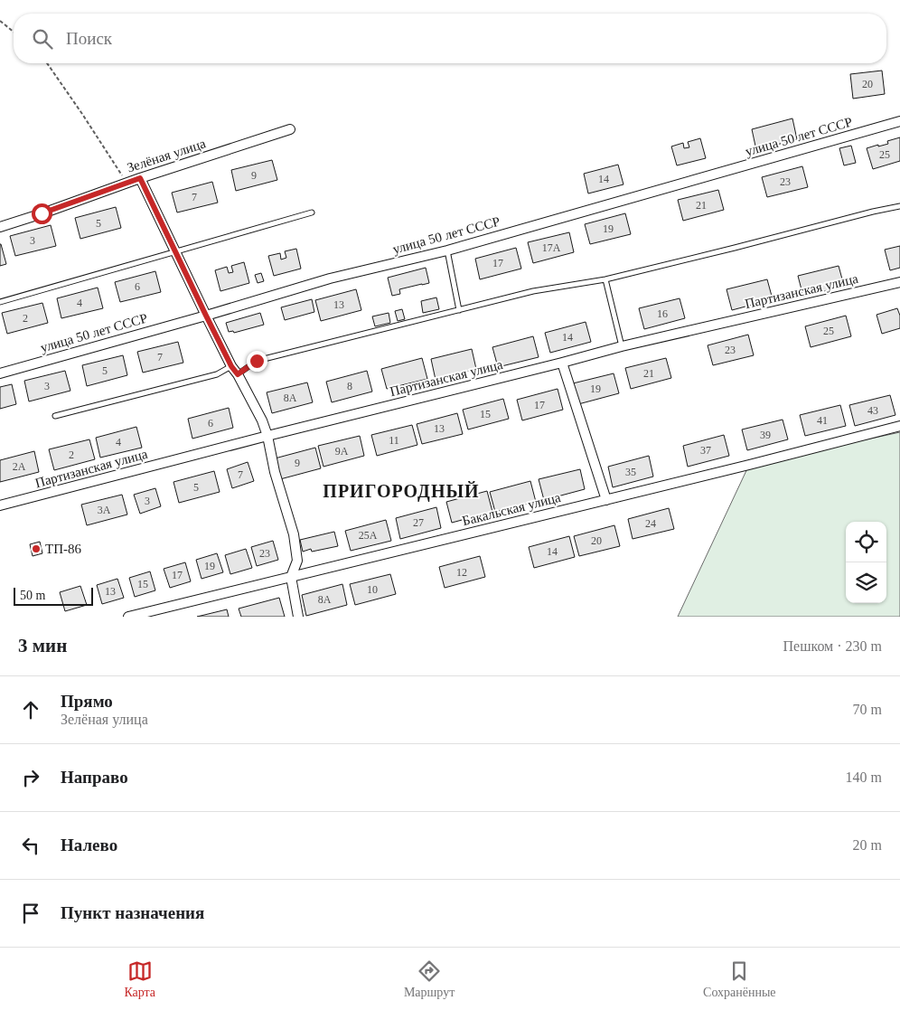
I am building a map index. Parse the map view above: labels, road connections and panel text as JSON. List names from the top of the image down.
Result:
{
  "streets": {
    "street": [
      "улица 50 лет СССР",
      "Зелёная улица",
      "Партизанская улица",
      "Бакальская улица"
    ]
  },
  "districts": ["ПРИГОРОДНЫЙ"],
  "places": ["ТП-86"],
  "house_numbers": [
    "20",
    "25",
    "9",
    "14",
    "23",
    "7",
    "21",
    "5",
    "19",
    "3",
    "17А",
    "17",
    "6",
    "4",
    "13",
    "16",
    "2",
    "25",
    "14",
    "23",
    "7",
    "5",
    "21",
    "3",
    "8",
    "19",
    "8А",
    "17",
    "43",
    "15",
    "41",
    "6",
    "13",
    "39",
    "11",
    "4",
    "37",
    "9А",
    "2",
    "9",
    "2А",
    "35",
    "7",
    "5",
    "3",
    "3А",
    "27",
    "24",
    "25А",
    "20",
    "14",
    "23",
    "19",
    "12",
    "17",
    "15",
    "10",
    "13",
    "8А"
  ],
  "scale_bar": "50 m",
  "page": {
    "search": "Поиск",
    "scale": "50 m",
    "heading": ["3 мин", "Пешком · 230 m"],
    "list": [
      ["Прямо", "Зелёная улица", "70 m"],
      ["Направо", "140 m"],
      ["Налево", "20 m"],
      "Пункт назначения"
    ],
    "nav": ["Карта", "Маршрут", "Сохранённые"]
  }
}
